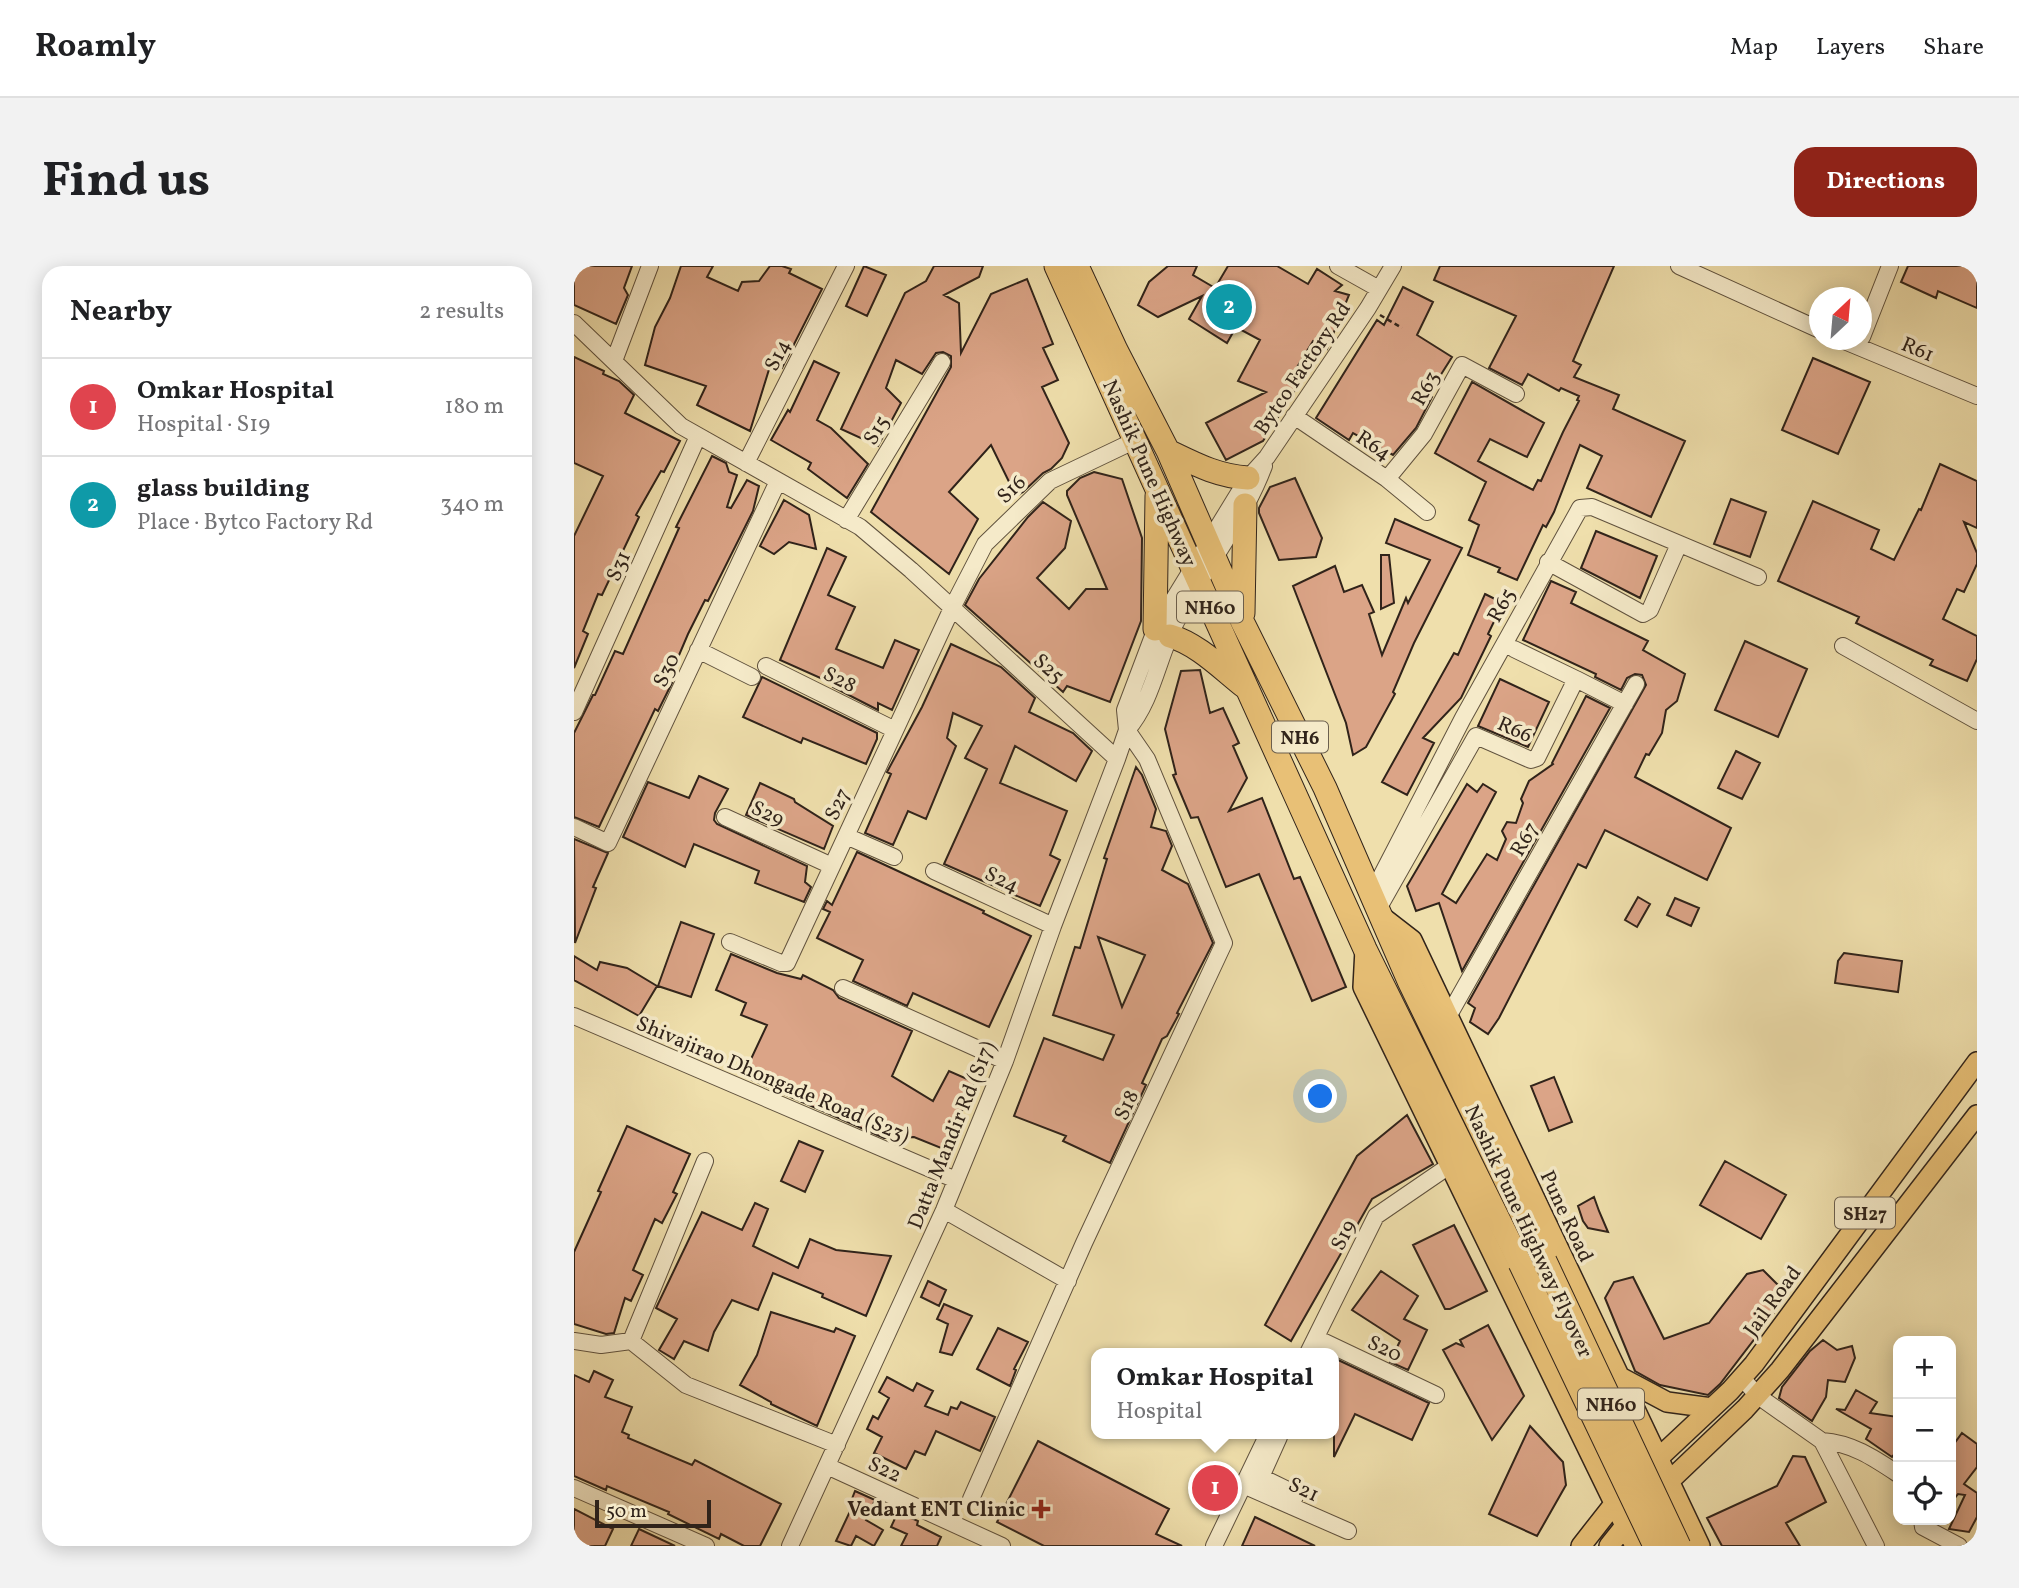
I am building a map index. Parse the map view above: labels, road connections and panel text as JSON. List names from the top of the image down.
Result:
{
  "streets": {
    "highway": [
      "Nashik Pune Highway",
      "NH60",
      "NH6",
      "Nashik Pune Highway Flyover"
    ],
    "main road": ["SH27", "Pune Road", "Jail Road"],
    "street": [
      "R61",
      "S14",
      "Bytco Factory Rd",
      "R63",
      "S15",
      "R64",
      "S16",
      "S31",
      "R65",
      "S25",
      "S30",
      "S28",
      "R66",
      "S27",
      "S29",
      "R67",
      "S24",
      "Shivajirao Dhongade Road (S23)",
      "S18",
      "Datta Mandir Rd (S17)",
      "S19",
      "S20",
      "S22",
      "S21"
    ]
  },
  "crossings": [
    ["S14", "S25"],
    ["Bytco Factory Rd", "R64"],
    ["Bytco Factory Rd", "Nashik Pune Highway"],
    ["Bytco Factory Rd", "Datta Mandir Rd (S17)"],
    ["R63", "R64"],
    ["S15", "S25"],
    ["Nashik Pune Highway", "S16"],
    ["Nashik Pune Highway", "R65"],
    ["Nashik Pune Highway", "R66"],
    ["Nashik Pune Highway", "Datta Mandir Rd (S17)"],
    ["Nashik Pune Highway", "Pune Road"],
    ["Nashik Pune Highway", "Nashik Pune Highway Flyover"],
    ["S16", "S25"],
    ["S16", "S27"],
    ["S31", "S25"],
    ["R65", "R66"],
    ["R65", "Pune Road"],
    ["R65", "Nashik Pune Highway Flyover"],
    ["S25", "S30"],
    ["S25", "S27"],
    ["S25", "Datta Mandir Rd (S17)"],
    ["S28", "S27"],
    ["R66", "Pune Road"],
    ["R66", "Nashik Pune Highway Flyover"],
    ["S27", "S29"],
    ["R67", "Pune Road"],
    ["S24", "Datta Mandir Rd (S17)"],
    ["Shivajirao Dhongade Road (S23)", "Datta Mandir Rd (S17)"],
    ["S18", "Datta Mandir Rd (S17)"],
    ["Datta Mandir Rd (S17)", "S22"],
    ["Pune Road", "Nashik Pune Highway Flyover"],
    ["Pune Road", "Jail Road"]
  ],
  "places": {
    "health": ["Vedant ENT Clinic"]
  },
  "scale_bar": "50 m",
  "north": "top right",
  "page": {
    "header": "Roamly",
    "nav": ["Map", "Layers", "Share"],
    "buttons": "Directions",
    "title": "Find us",
    "heading": ["Nearby", "2 results"],
    "pins": ["2", "1"],
    "list": [
      {
        "mark": "1",
        "name": "Omkar Hospital",
        "note": "Hospital · S19",
        "value": "180 m"
      },
      {
        "mark": "2",
        "name": "glass building",
        "note": "Place · Bytco Factory Rd",
        "value": "340 m"
      }
    ],
    "map_buttons": ["+", "−"],
    "popup": ["Omkar Hospital", "Hospital"],
    "scale": "50 m"
  }
}
